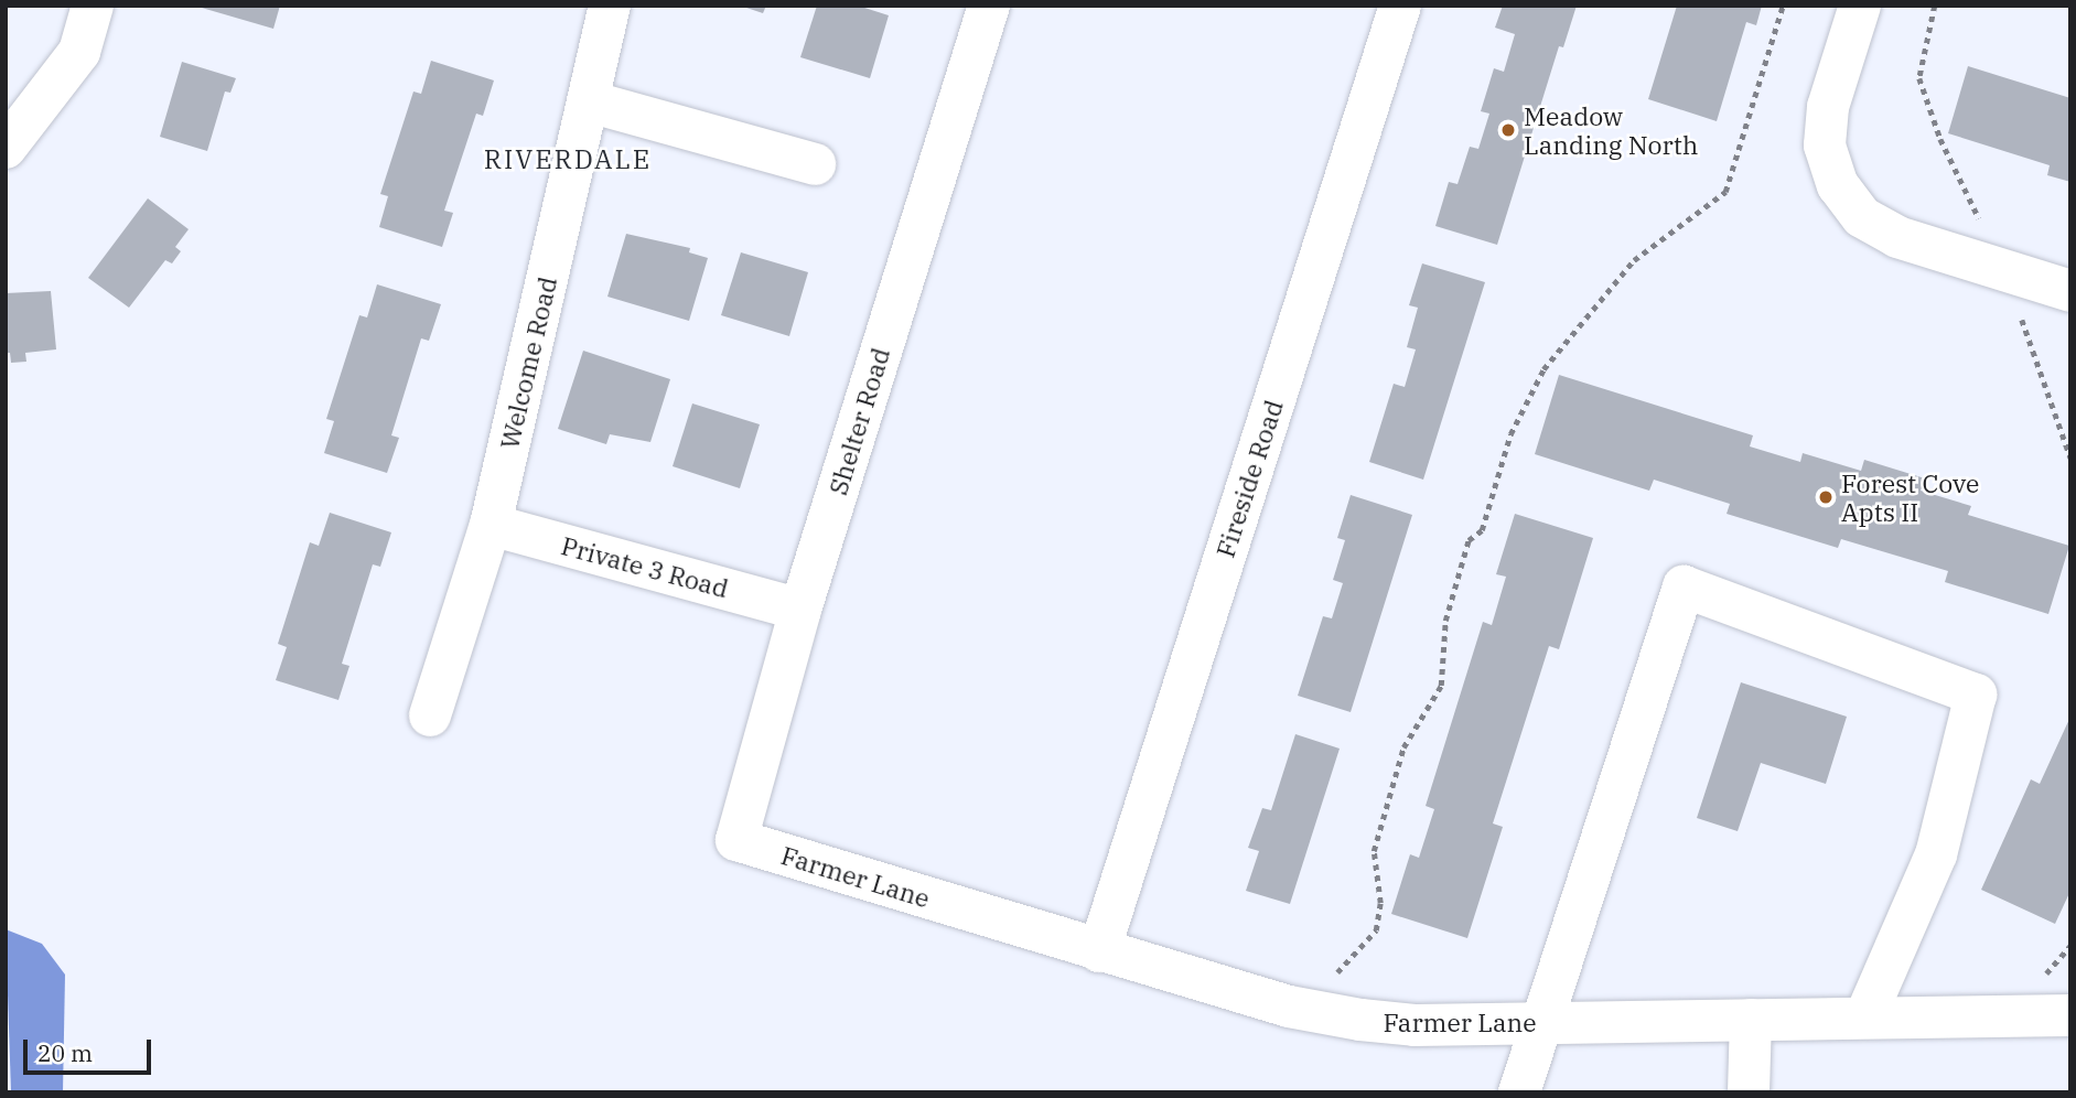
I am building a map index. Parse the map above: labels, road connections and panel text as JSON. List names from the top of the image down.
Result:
{
  "streets": {
    "street": [
      "Welcome Road",
      "Shelter Road",
      "Fireside Road",
      "Private 3 Road",
      "Farmer Lane"
    ]
  },
  "crossings": [
    ["Welcome Road", "Private 3 Road"],
    ["Shelter Road", "Private 3 Road"],
    ["Shelter Road", "Farmer Lane"],
    ["Fireside Road", "Farmer Lane"]
  ],
  "districts": ["RIVERDALE"],
  "places": ["Meadow Landing North", "Forest Cove Apts II"],
  "scale_bar": "20 m"
}
